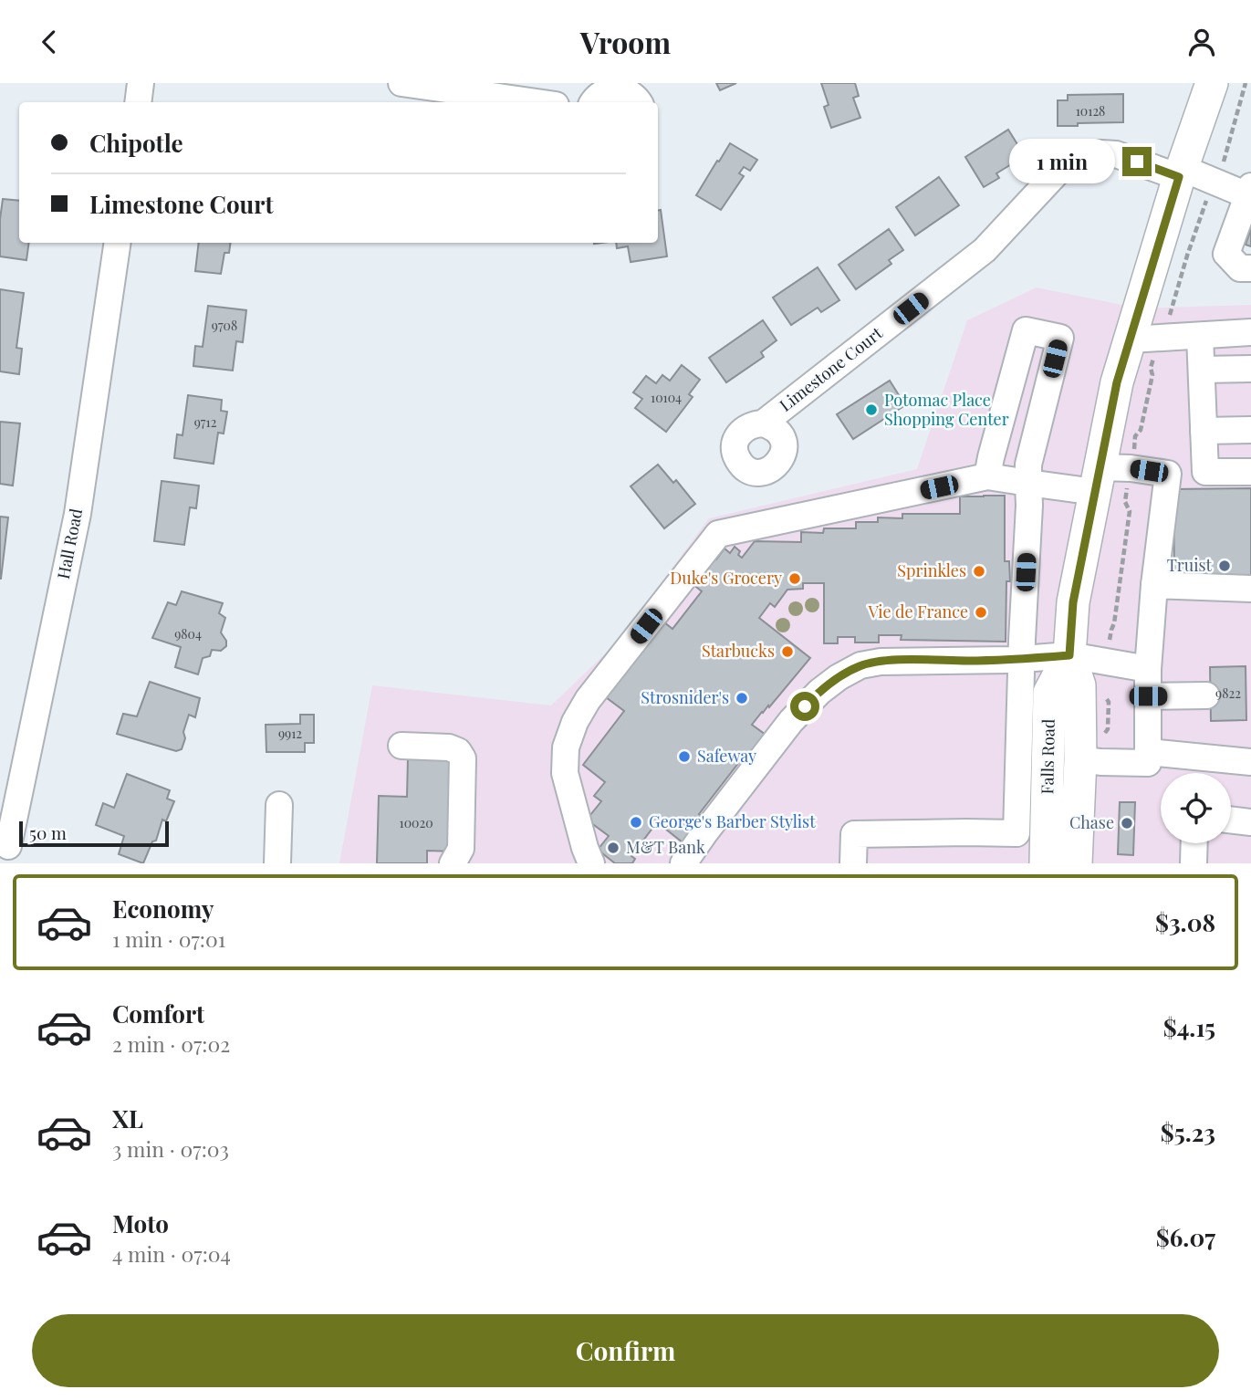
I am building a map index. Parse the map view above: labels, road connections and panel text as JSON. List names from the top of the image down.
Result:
{
  "streets": {
    "main road": ["Falls Road"],
    "street": ["Limestone Court", "Hall Road"]
  },
  "crossings": [
    ["Limestone Court", "Falls Road"]
  ],
  "places": [
    "Potomac Place Shopping Center",
    "Truist",
    "Sprinkles",
    "Duke's Grocery",
    "Vie de France",
    "Starbucks",
    "Strosnider's",
    "Safeway",
    "George's Barber Stylist",
    "Chase",
    "M&T Bank"
  ],
  "house_numbers": [
    "10128",
    "9708",
    "10104",
    "9712",
    "9804",
    "9822",
    "9912",
    "10020"
  ],
  "scale_bar": "50 m",
  "page": {
    "header": "Vroom",
    "banner": ["Chipotle", "Limestone Court"],
    "bubble": "1 min",
    "scale": "50 m",
    "list": [
      {
        "name": "Economy",
        "note": "1 min · 07:01",
        "value": "$3.08"
      },
      {
        "name": "Comfort",
        "note": "2 min · 07:02",
        "value": "$4.15"
      },
      {
        "name": "XL",
        "note": "3 min · 07:03",
        "value": "$5.23"
      },
      {
        "name": "Moto",
        "note": "4 min · 07:04",
        "value": "$6.07"
      }
    ],
    "buttons": "Confirm"
  }
}
